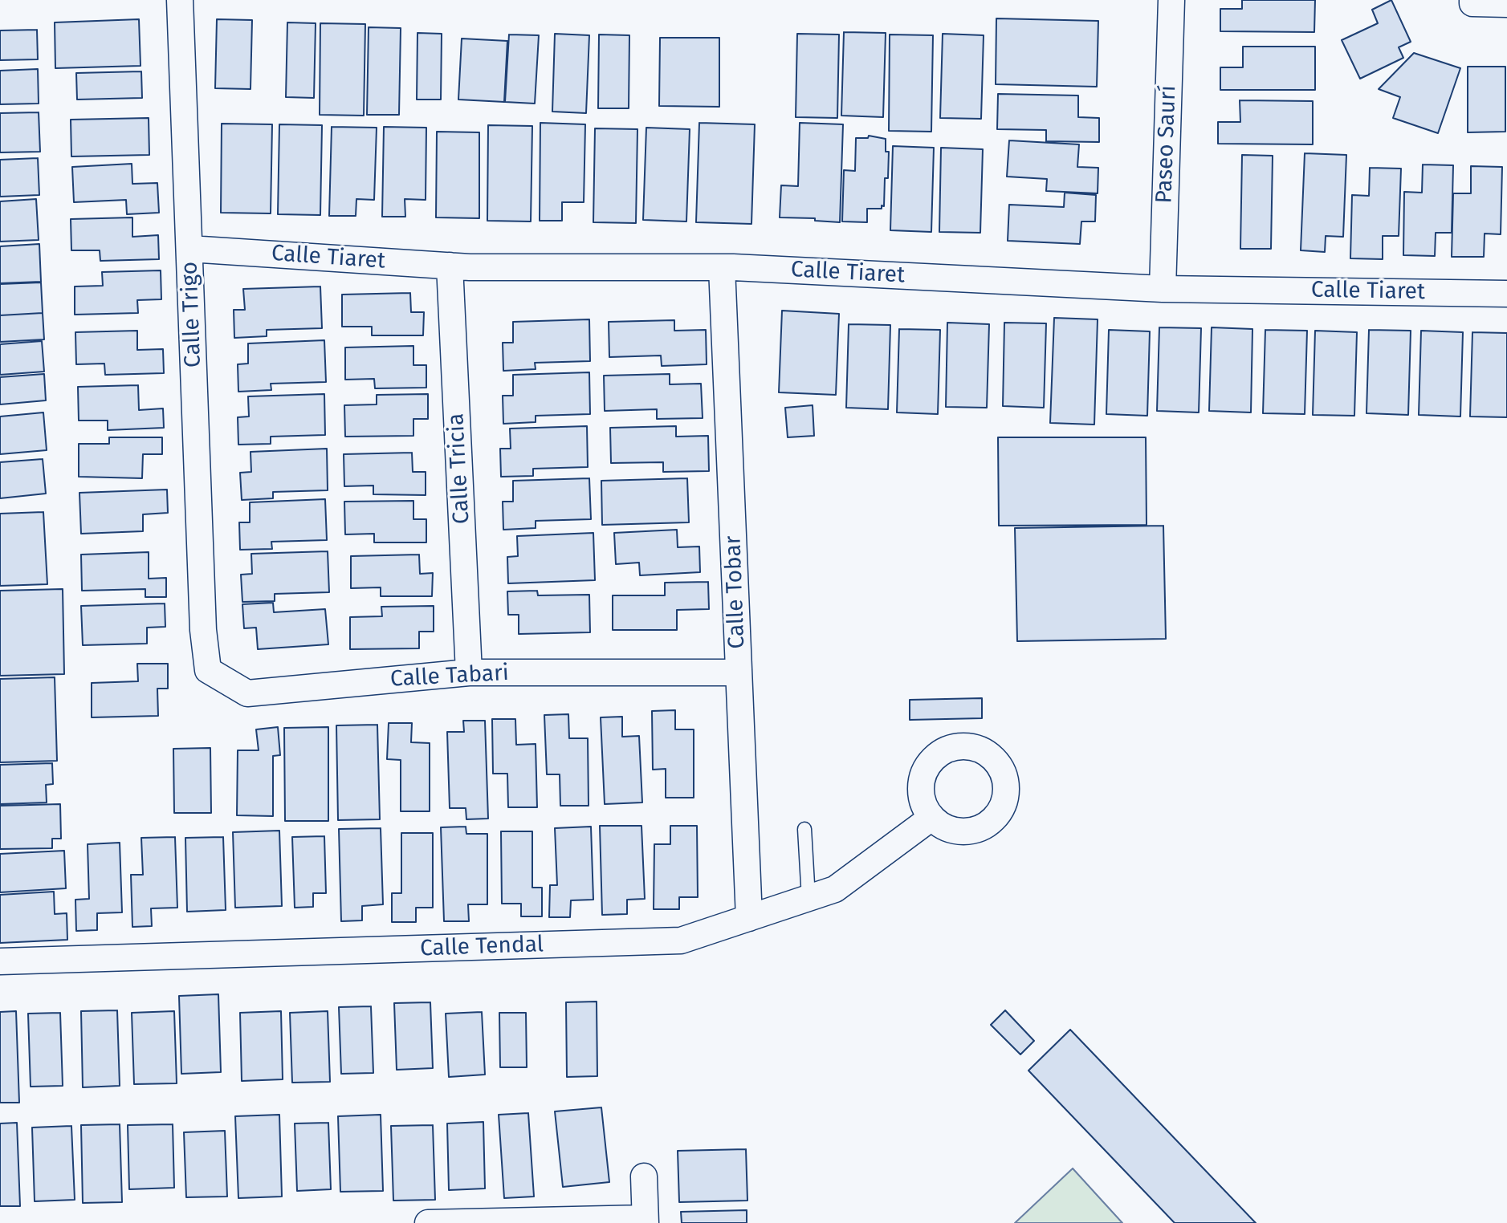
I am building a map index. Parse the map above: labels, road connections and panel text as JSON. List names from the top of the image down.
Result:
{
  "streets": {
    "street": [
      "Paseo Saurí",
      "Calle Tiaret",
      "Calle Trigo",
      "Calle Tricia",
      "Calle Tobar",
      "Calle Tabari",
      "Calle Tendal"
    ]
  },
  "crossings": [
    ["Paseo Saurí", "Calle Tiaret"],
    ["Calle Tiaret", "Calle Trigo"],
    ["Calle Tiaret", "Calle Tricia"],
    ["Calle Tiaret", "Calle Tobar"],
    ["Calle Trigo", "Calle Tabari"],
    ["Calle Tricia", "Calle Tabari"],
    ["Calle Tobar", "Calle Tabari"],
    ["Calle Tobar", "Calle Tendal"]
  ]
}
